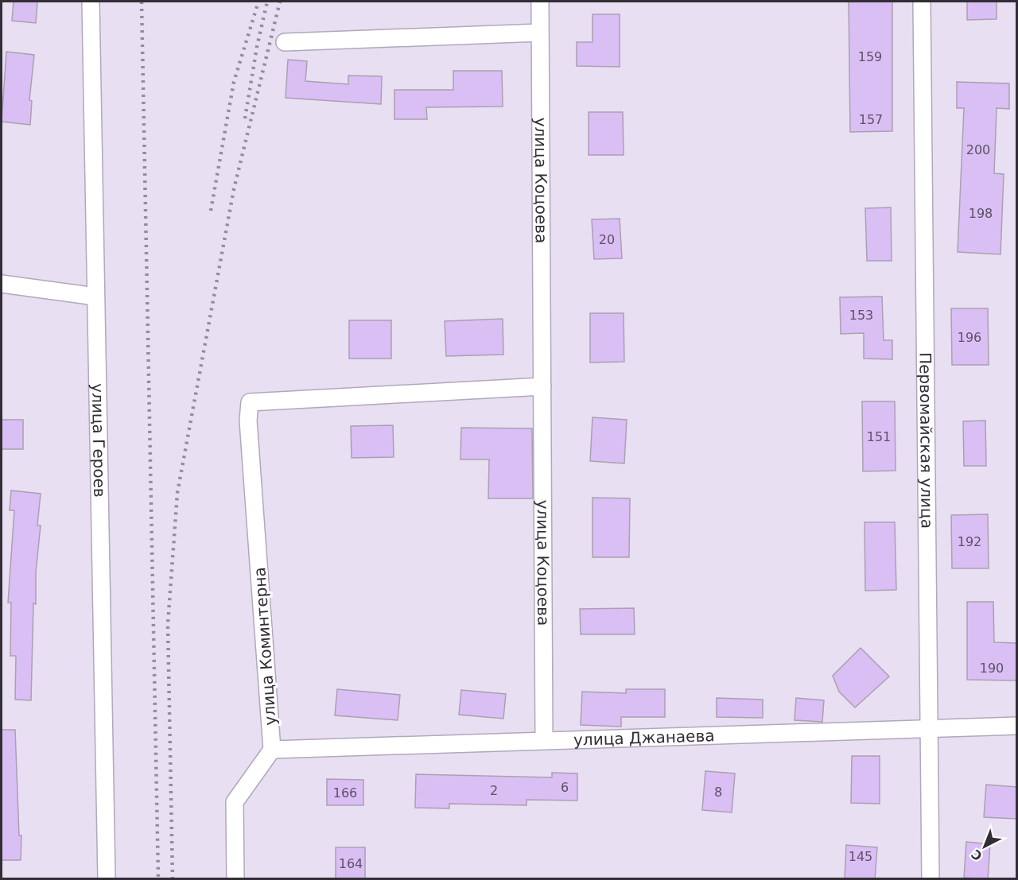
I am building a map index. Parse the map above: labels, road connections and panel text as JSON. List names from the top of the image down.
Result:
{
  "streets": {
    "street": [
      "улица Коцоева",
      "Первомайская улица",
      "улица Героев",
      "улица Коминтерна",
      "улица Джанаева"
    ]
  },
  "crossings": [
    ["улица Коцоева", "улица Коминтерна"],
    ["улица Коцоева", "улица Джанаева"],
    ["Первомайская улица", "улица Джанаева"],
    ["улица Коминтерна", "улица Джанаева"]
  ],
  "house_numbers": [
    "159",
    "157",
    "200",
    "198",
    "20",
    "153",
    "196",
    "151",
    "192",
    "190",
    "6",
    "2",
    "8",
    "166",
    "145",
    "164"
  ],
  "north": "bottom left"
}
